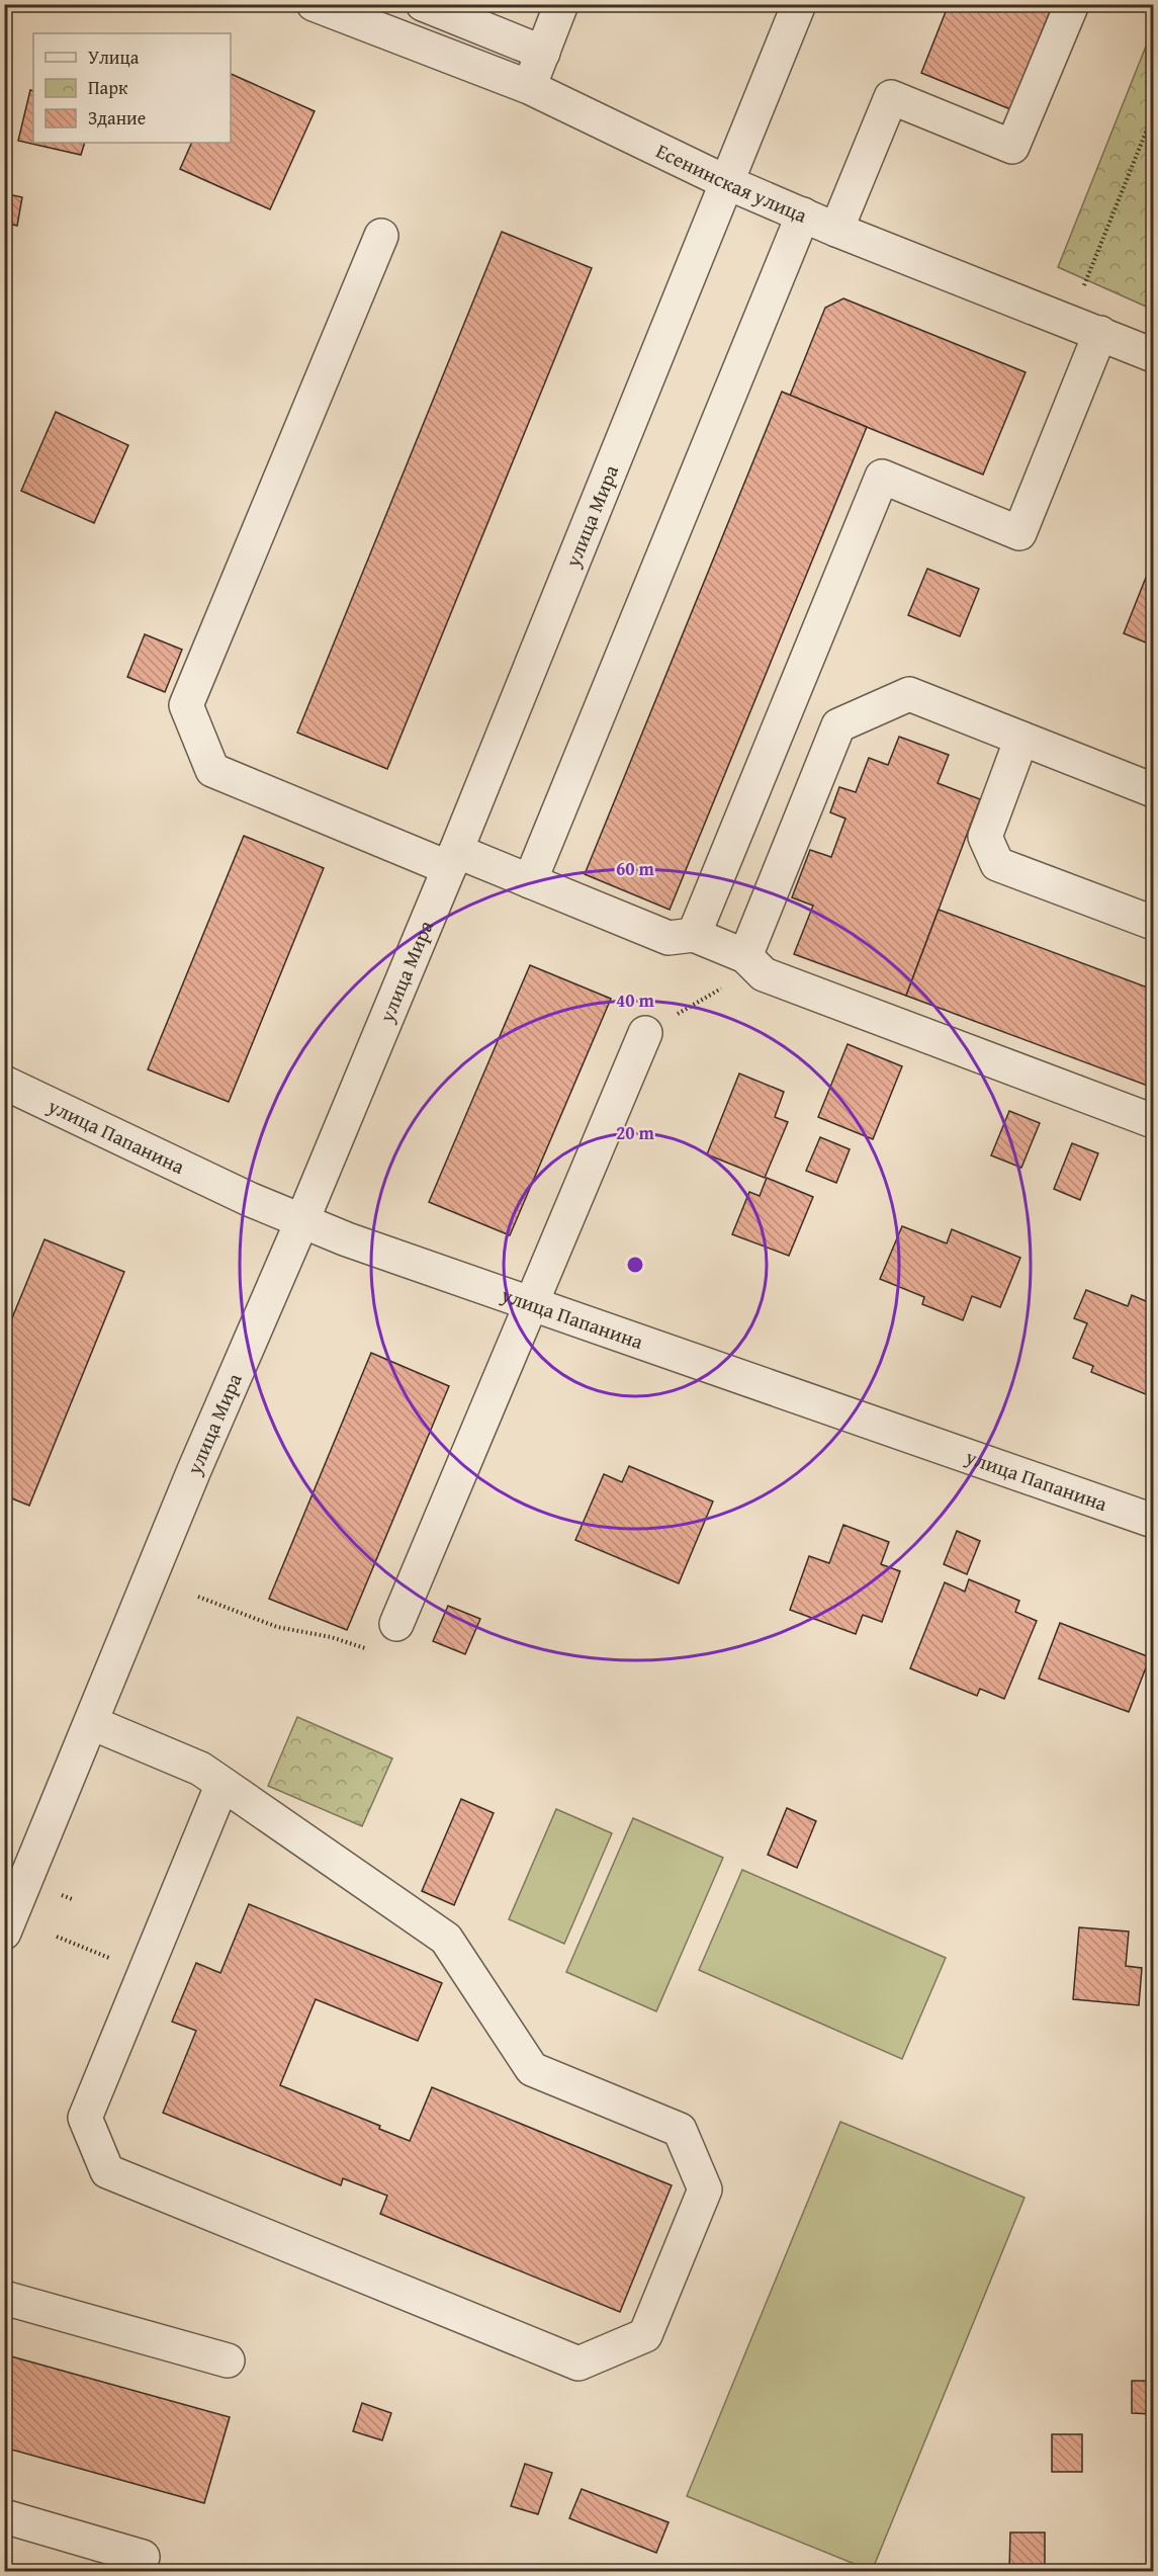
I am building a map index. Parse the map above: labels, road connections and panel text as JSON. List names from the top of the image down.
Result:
{
  "streets": {
    "street": ["Есенинская улица", "улица Мира", "улица Папанина"]
  },
  "crossings": [
    ["Есенинская улица", "улица Мира"],
    ["улица Мира", "улица Папанина"]
  ],
  "legend": ["Улица", "Парк", "Здание"],
  "rings": ["60 m", "40 m", "20 m"]
}
